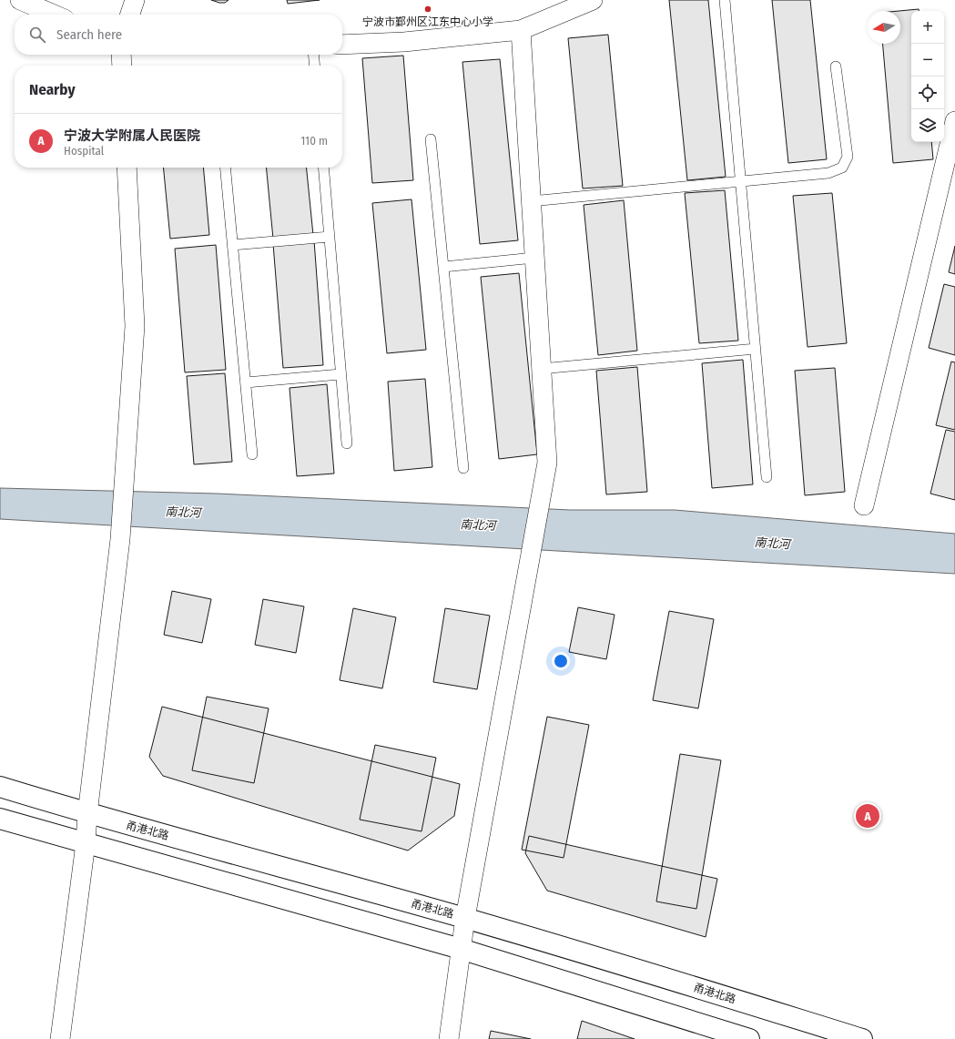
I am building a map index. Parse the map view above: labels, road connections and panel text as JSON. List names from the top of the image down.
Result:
{
  "streets": {
    "main road": ["甬港北路"]
  },
  "water": ["南北河"],
  "places": ["宁波市鄞州区江东中心小学"],
  "north": "left",
  "page": {
    "map_buttons": ["+", "−"],
    "search": "Search here",
    "heading": "Nearby",
    "list": [
      {
        "mark": "A",
        "name": "宁波大学附属人民医院",
        "note": "Hospital",
        "value": "110 m"
      }
    ],
    "pins": "A"
  }
}
